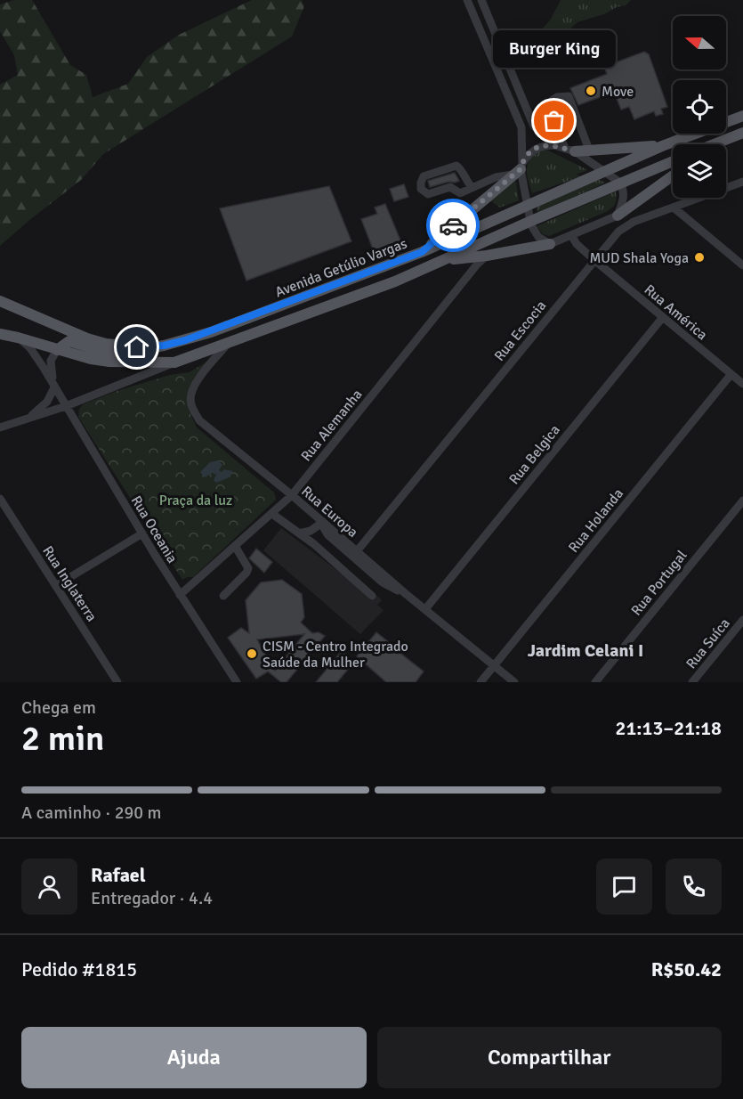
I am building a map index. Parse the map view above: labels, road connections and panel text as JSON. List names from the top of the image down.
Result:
{
  "streets": {
    "main road": ["Avenida Getúlio Vargas"],
    "street": [
      "Rua América",
      "Rua Escocia",
      "Rua Alemanha",
      "Rua Belgica",
      "Rua Europa",
      "Rua Holanda",
      "Rua Oceania",
      "Rua Portugal",
      "Rua Inglaterra",
      "Rua Suíca"
    ]
  },
  "crossings": [
    ["Rua América", "Rua Escocia"],
    ["Rua América", "Rua Belgica"],
    ["Rua América", "Rua Holanda"],
    ["Rua Escocia", "Rua Europa"],
    ["Rua Alemanha", "Rua Europa"],
    ["Rua Alemanha", "Rua Oceania"],
    ["Rua Belgica", "Rua Europa"],
    ["Rua Europa", "Rua Holanda"]
  ],
  "districts": ["Jardim Celani I"],
  "parks": ["Praça da luz"],
  "places": [
    "Move",
    "Burger King",
    "MUD Shala Yoga",
    "CISM - Centro Integrado Saúde da Mulher"
  ],
  "north": "left",
  "page": {
    "bubble": "Burger King",
    "heading": ["2 min", "Chega em", "21:13–21:18"],
    "panel": [
      "Rafael",
      "Entregador · 4.4",
      "Pedido #1815",
      "R$50.42"
    ],
    "bar": "A caminho · 290 m",
    "buttons": ["Ajuda", "Compartilhar"]
  }
}
